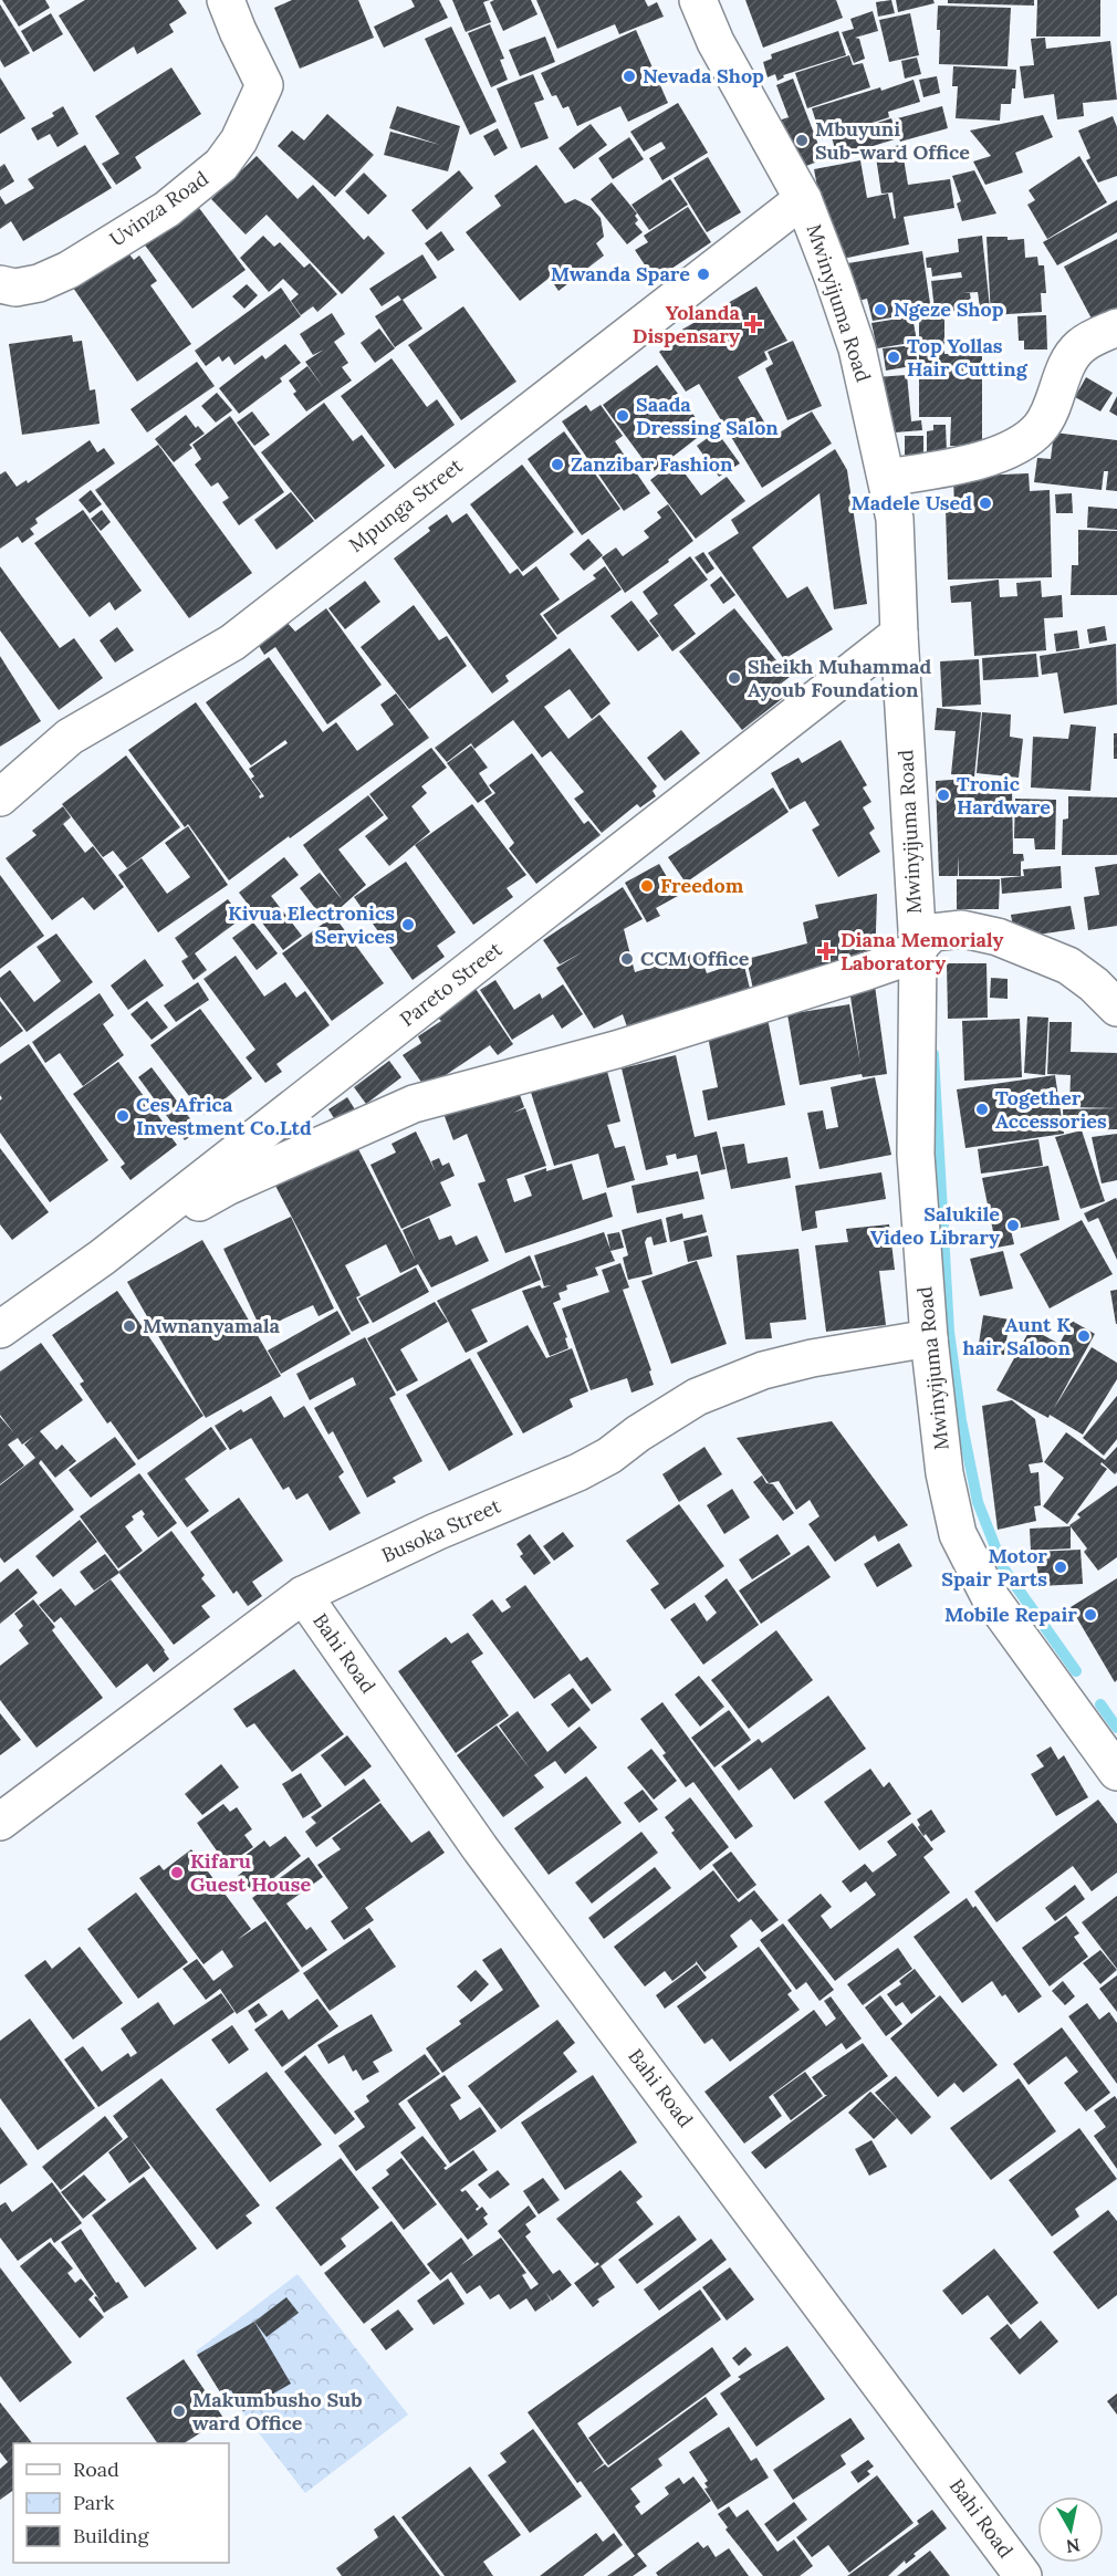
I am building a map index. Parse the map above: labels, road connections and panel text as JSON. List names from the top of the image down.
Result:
{
  "streets": {
    "street": [
      "Uvinza Road",
      "Mwinyijuma Road",
      "Mpunga Street",
      "Pareto Street",
      "Busoka Street",
      "Bahi Road"
    ]
  },
  "crossings": [
    ["Mwinyijuma Road", "Mpunga Street"],
    ["Mwinyijuma Road", "Pareto Street"],
    ["Mwinyijuma Road", "Busoka Street"],
    ["Busoka Street", "Bahi Road"]
  ],
  "places": {
    "other": [
      "Nevada Shop",
      "Mbuyuni Sub-ward Office",
      "Mwanda Spare",
      "Ngeze Shop",
      "Top Yollas Hair Cutting",
      "Saada Dressing Salon",
      "Zanzibar Fashion",
      "Madele Used",
      "Sheikh Muhammad Ayoub Foundation",
      "Tronic Hardware",
      "Freedom",
      "Kivua Electronics Services",
      "CCM Office",
      "Together Accessories",
      "Ces Africa Investment Co.Ltd",
      "Salukile Video Library",
      "Mwnanyamala",
      "Aunt K hair Saloon",
      "Motor Spair Parts",
      "Mobile Repair",
      "Kifaru Guest House",
      "Makumbusho Sub ward Office"
    ],
    "health": ["Yolanda Dispensary", "Diana Memorialy Laboratory"]
  },
  "legend": ["Road", "Park", "Building"],
  "north": "bottom"
}
